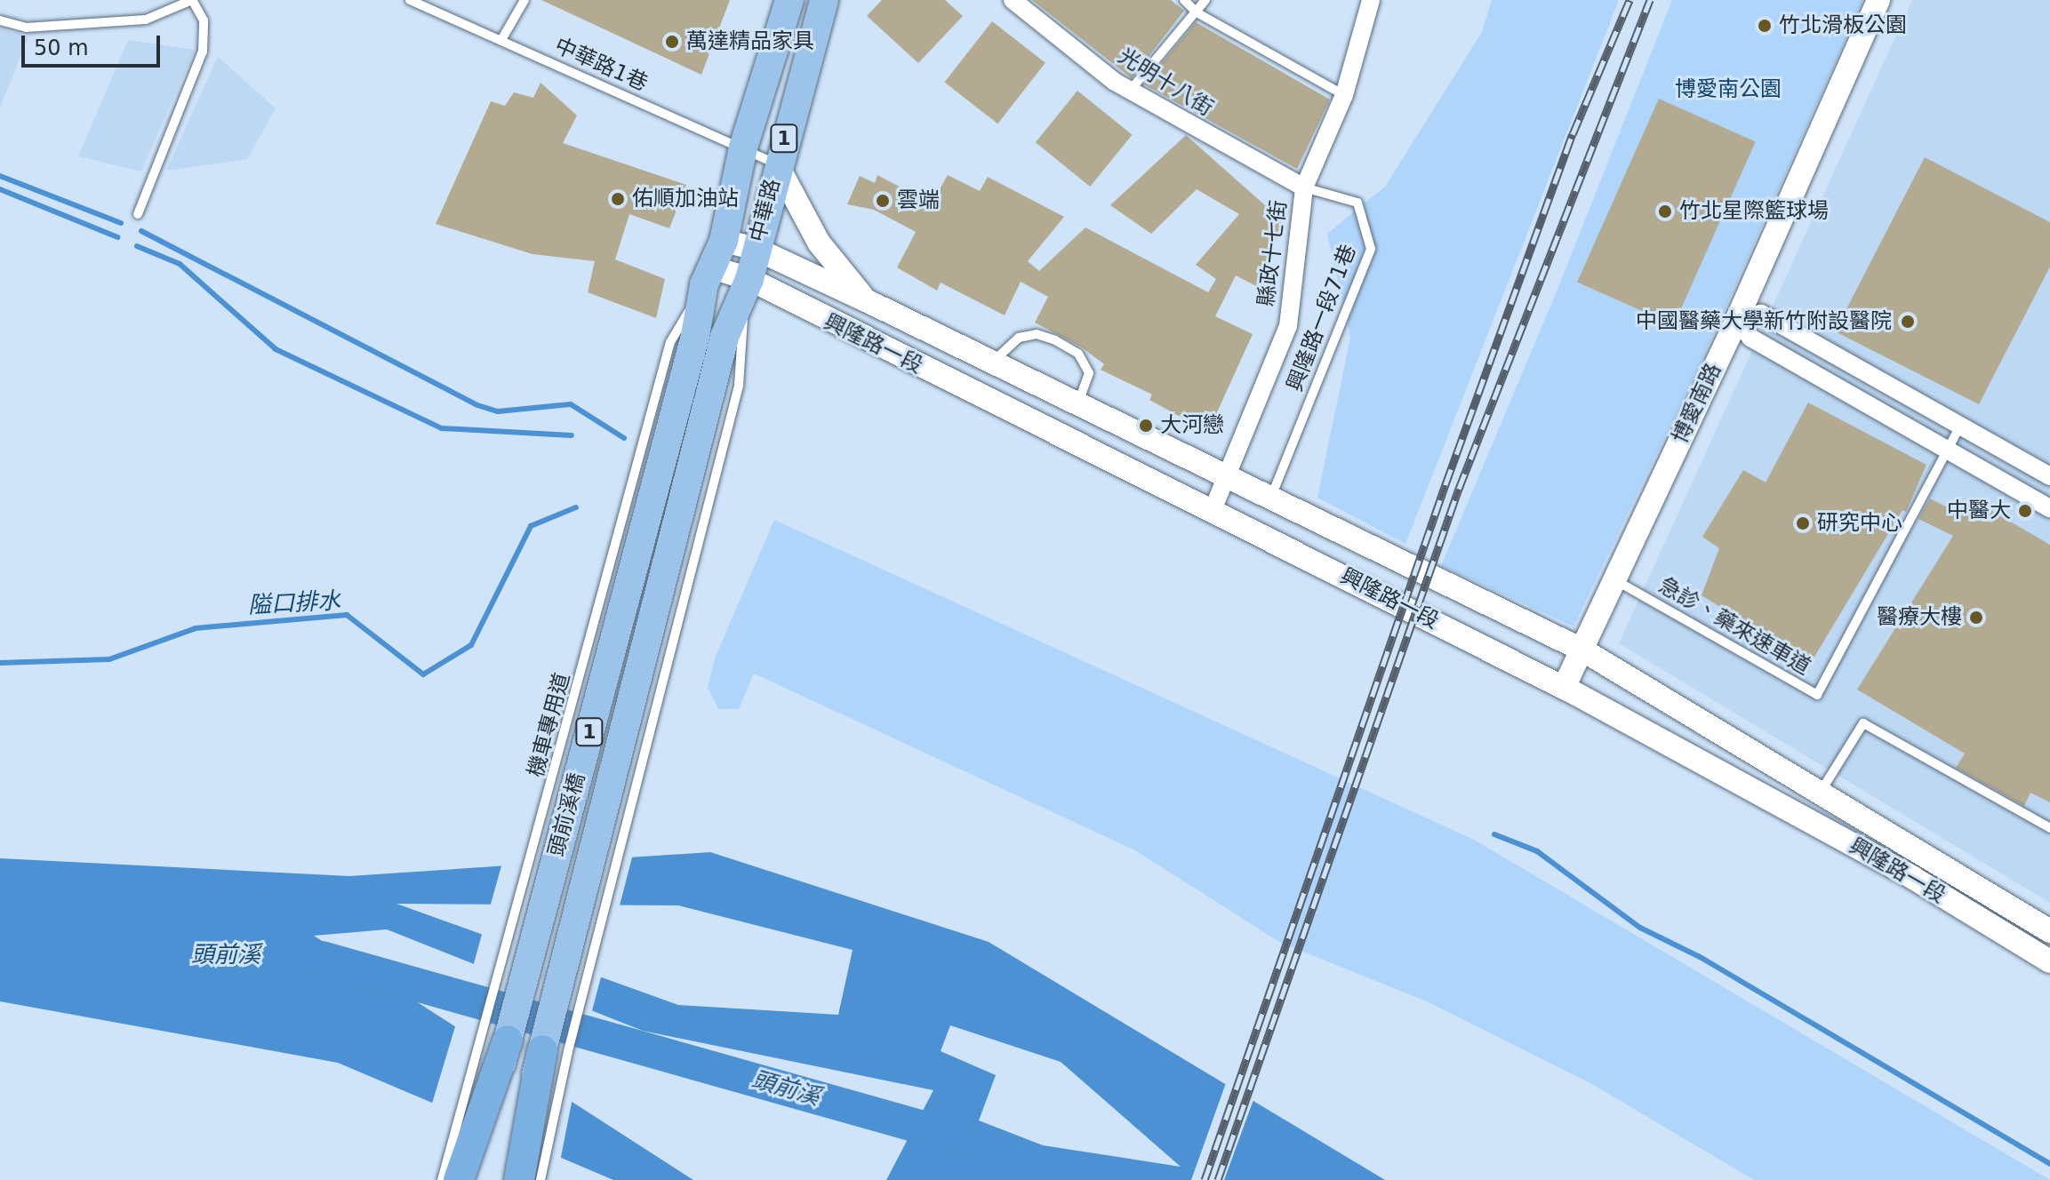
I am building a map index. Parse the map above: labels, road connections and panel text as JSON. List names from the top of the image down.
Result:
{
  "streets": {
    "main road": ["1", "中華路", "頭前溪橋"],
    "street": [
      "光明十八街",
      "縣政十七街",
      "興隆路一段",
      "博愛南路"
    ],
    "lane": [
      "中華路1巷",
      "興隆路一段71巷",
      "急診、藥來速車道",
      "機車專用道"
    ]
  },
  "crossings": [
    ["中華路1巷", "中華路"],
    ["光明十八街", "縣政十七街"],
    ["光明十八街", "興隆路一段71巷"],
    ["1", "中華路"],
    ["1", "興隆路一段"],
    ["1", "頭前溪橋"],
    ["中華路", "興隆路一段"],
    ["中華路", "機車專用道"],
    ["中華路", "頭前溪橋"],
    ["縣政十七街", "興隆路一段71巷"],
    ["縣政十七街", "興隆路一段"],
    ["興隆路一段71巷", "興隆路一段"],
    ["興隆路一段", "博愛南路"],
    ["興隆路一段", "機車專用道"],
    ["興隆路一段", "頭前溪橋"],
    ["博愛南路", "急診、藥來速車道"],
    ["機車專用道", "頭前溪橋"]
  ],
  "water": ["隘口排水", "頭前溪"],
  "parks": ["博愛南公園"],
  "places": [
    "竹北滑板公園",
    "萬達精品家具",
    "佑順加油站",
    "雲端",
    "竹北星際籃球場",
    "中國醫藥大學新竹附設醫院",
    "大河戀",
    "中醫大",
    "研究中心",
    "醫療大樓"
  ],
  "scale_bar": "50 m"
}
